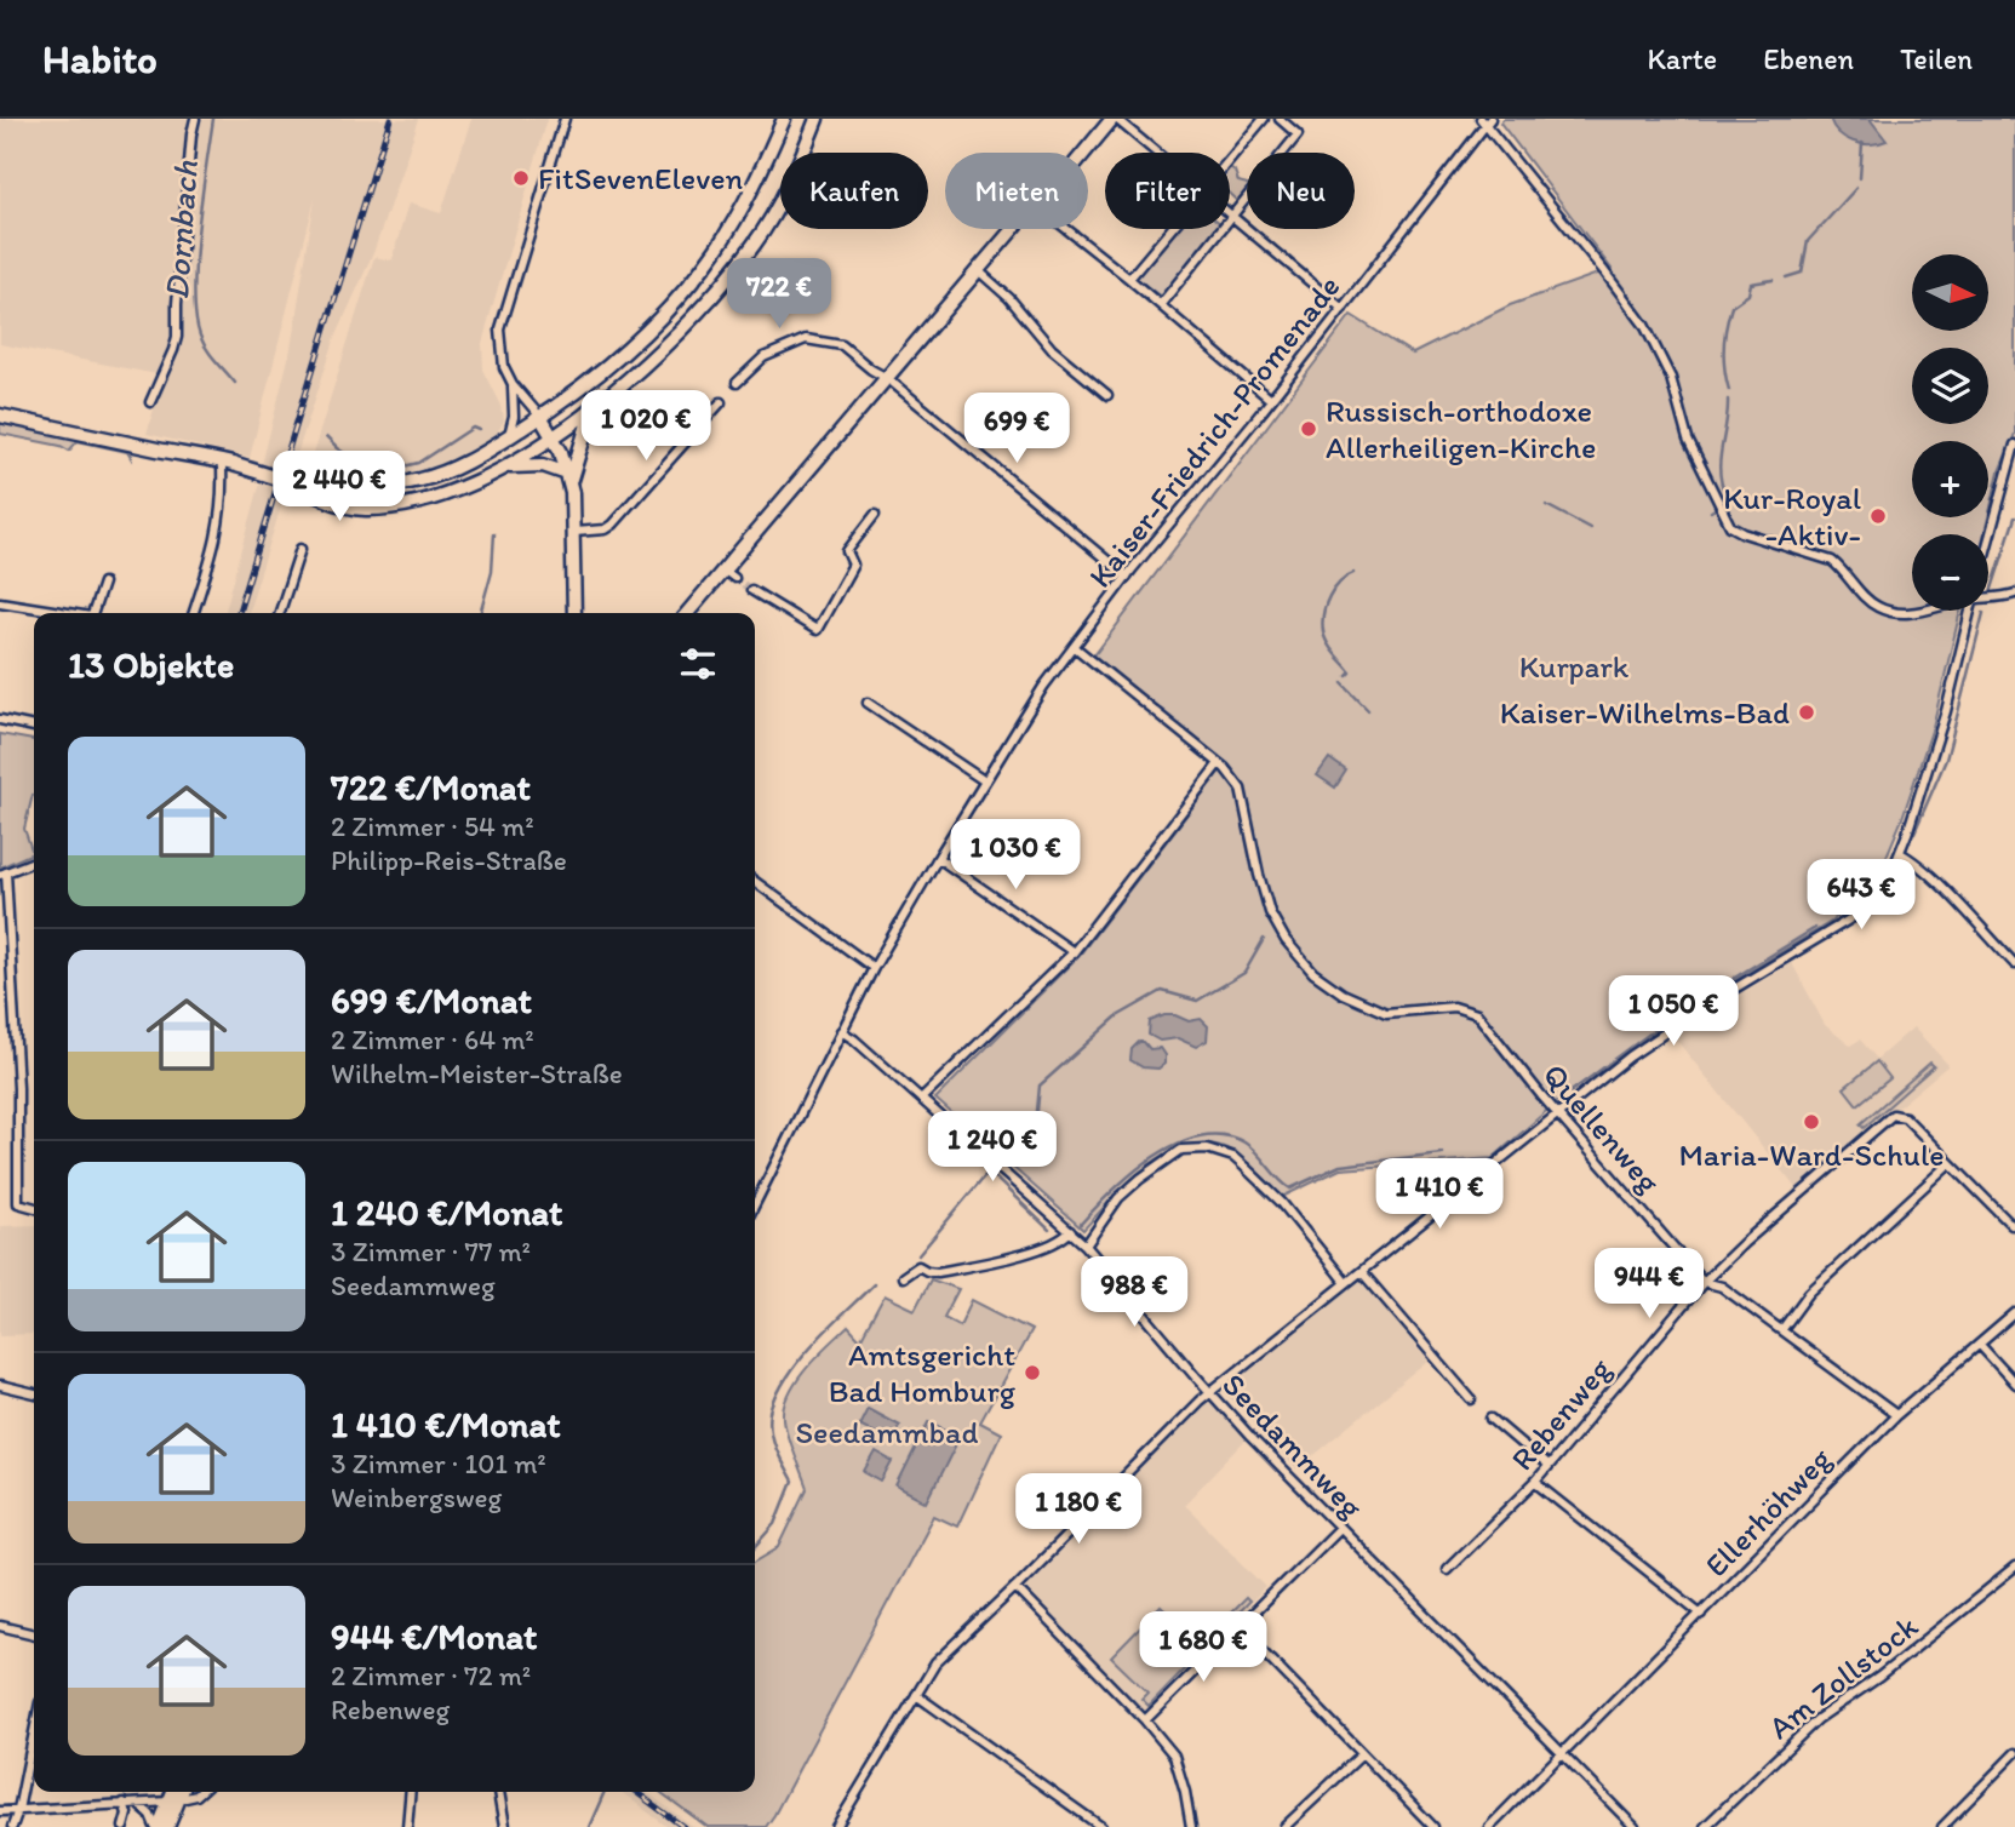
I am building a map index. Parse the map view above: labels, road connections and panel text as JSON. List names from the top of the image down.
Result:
{
  "streets": {
    "street": [
      "Kaiser-Friedrich-Promenade",
      "Quellenweg",
      "Rebenweg",
      "Seedammweg",
      "Ellerhöhweg",
      "Am Zollstock"
    ]
  },
  "crossings": [
    ["Kaiser-Friedrich-Promenade", "Quellenweg"],
    ["Kaiser-Friedrich-Promenade", "Seedammweg"],
    ["Quellenweg", "Rebenweg"],
    ["Quellenweg", "Ellerhöhweg"],
    ["Seedammweg", "Ellerhöhweg"]
  ],
  "water": ["Dornbach"],
  "parks": ["Kurpark", "Seedammbad"],
  "places": [
    "FitSevenEleven",
    "Russisch-orthodoxe Allerheiligen-Kirche",
    "Kur-Royal -Aktiv-",
    "Kaiser-Wilhelms-Bad",
    "Maria-Ward-Schule",
    "Amtsgericht Bad Homburg"
  ],
  "north": "right",
  "page": {
    "header": "Habito",
    "nav": ["Karte", "Ebenen", "Teilen"],
    "chip": [
      "Kaufen",
      "Mieten",
      "Filter",
      "Neu"
    ],
    "map_buttons": ["+", "−"],
    "price": [
      "722 €",
      "1 020 €",
      "699 €",
      "2 440 €",
      "1 030 €",
      "643 €",
      "1 050 €",
      "1 240 €",
      "1 410 €",
      "944 €",
      "988 €",
      "1 180 €",
      "1 680 €"
    ],
    "heading": "13 Objekte",
    "list": [
      {
        "name": "722 €/Monat",
        "note": "2 Zimmer · 54 m² · Philipp-Reis-Straße"
      },
      {
        "name": "699 €/Monat",
        "note": "2 Zimmer · 64 m² · Wilhelm-Meister-Straße"
      },
      {
        "name": "1 240 €/Monat",
        "note": "3 Zimmer · 77 m² · Seedammweg"
      },
      {
        "name": "1 410 €/Monat",
        "note": "3 Zimmer · 101 m² · Weinbergsweg"
      },
      {
        "name": "944 €/Monat",
        "note": "2 Zimmer · 72 m² · Rebenweg"
      }
    ]
  }
}
